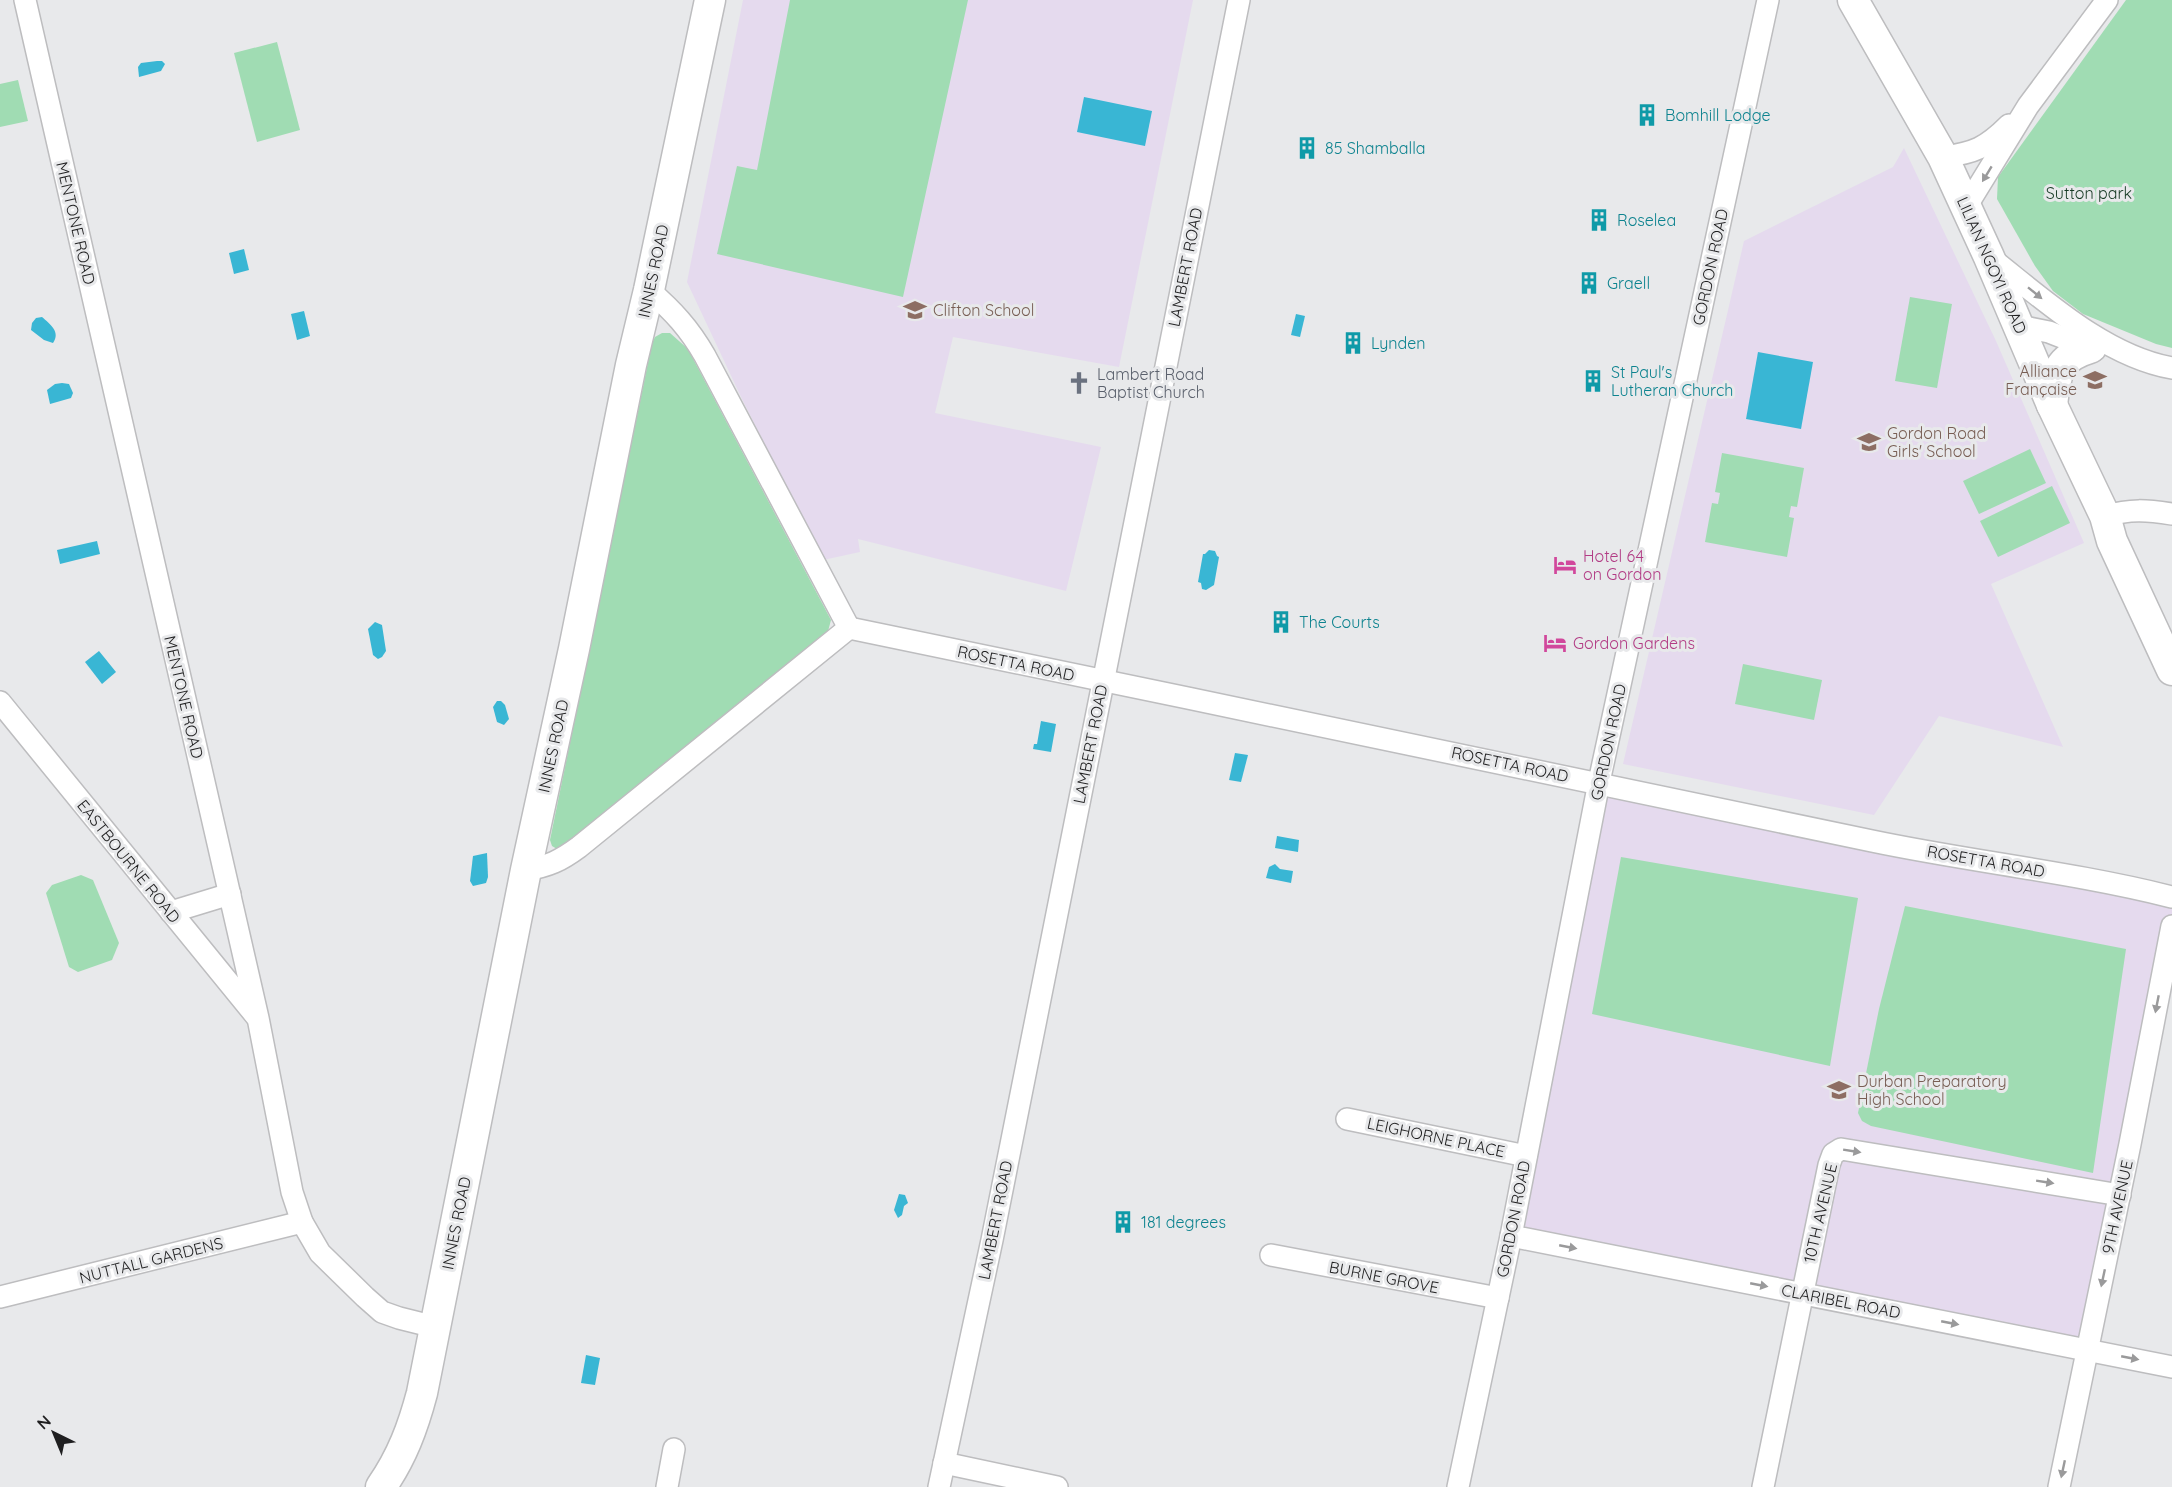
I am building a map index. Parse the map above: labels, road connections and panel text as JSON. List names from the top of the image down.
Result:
{
  "streets": {
    "street": [
      "MENTONE ROAD",
      "LILIAN NGOYI ROAD",
      "LAMBERT ROAD",
      "GORDON ROAD",
      "INNES ROAD",
      "ROSETTA ROAD",
      "EASTBOURNE ROAD",
      "LEIGHORNE PLACE",
      "9TH AVENUE",
      "10TH AVENUE",
      "NUTTALL GARDENS",
      "BURNE GROVE",
      "CLARIBEL ROAD"
    ]
  },
  "crossings": [
    ["MENTONE ROAD", "INNES ROAD"],
    ["MENTONE ROAD", "EASTBOURNE ROAD"],
    ["MENTONE ROAD", "NUTTALL GARDENS"],
    ["LAMBERT ROAD", "ROSETTA ROAD"],
    ["GORDON ROAD", "ROSETTA ROAD"],
    ["GORDON ROAD", "LEIGHORNE PLACE"],
    ["GORDON ROAD", "BURNE GROVE"],
    ["GORDON ROAD", "CLARIBEL ROAD"],
    ["9TH AVENUE", "10TH AVENUE"],
    ["9TH AVENUE", "CLARIBEL ROAD"],
    ["10TH AVENUE", "CLARIBEL ROAD"]
  ],
  "one_way": ["9TH AVENUE", "CLARIBEL ROAD"],
  "parks": ["Sutton park"],
  "places": {
    "building": [
      "Bomhill Lodge",
      "85 Shamballa",
      "Roselea",
      "Graell",
      "Lynden",
      "St Paul's Lutheran Church",
      "The Courts",
      "181 degrees"
    ],
    "school or university": [
      "Clifton School",
      "Alliance Française",
      "Gordon Road Girls' School",
      "Durban Preparatory High School"
    ],
    "church": ["Lambert Road Baptist Church"],
    "hotel": ["Hotel 64 on Gordon", "Gordon Gardens"]
  },
  "north": "top left"
}
